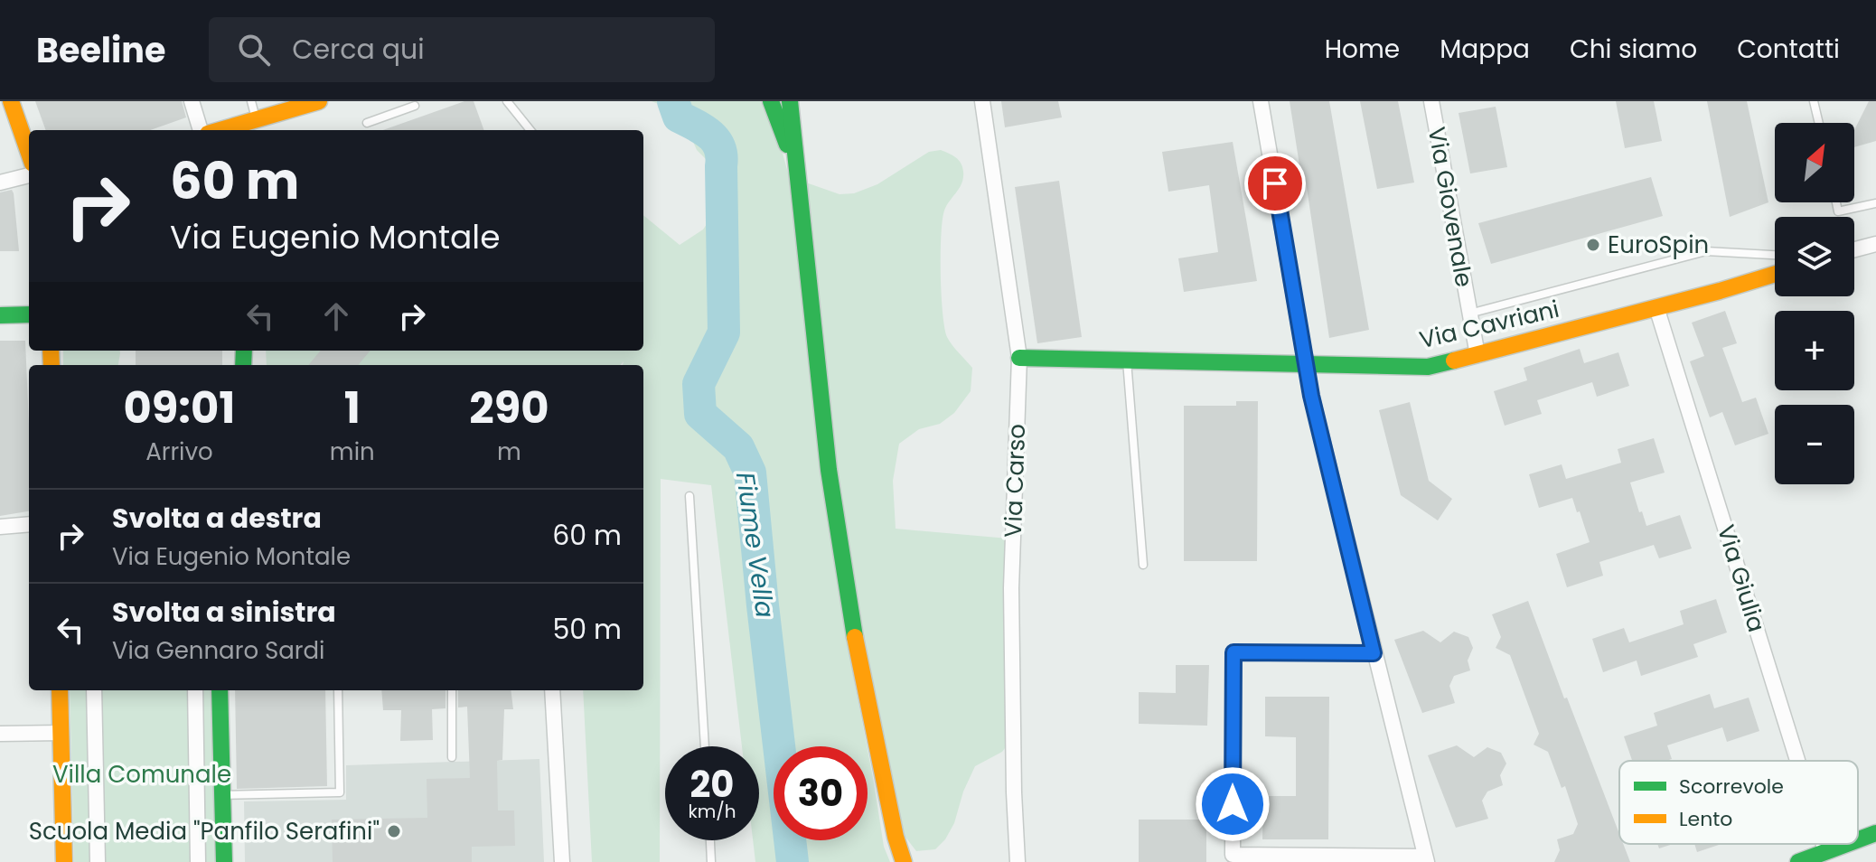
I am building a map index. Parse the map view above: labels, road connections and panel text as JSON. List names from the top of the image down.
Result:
{
  "streets": {
    "street": [
      "Via Giovenale",
      "Via Cavriani",
      "Via Carso",
      "Via Giulia"
    ]
  },
  "crossings": [
    ["Via Giovenale", "Via Cavriani"],
    ["Via Cavriani", "Via Carso"],
    ["Via Cavriani", "Via Giulia"]
  ],
  "water": ["Fiume Vella"],
  "parks": ["Villa Comunale"],
  "places": ["EuroSpin", "Scuola Media \"Panfilo Serafini\""],
  "legend": ["Scorrevole", "Lento"],
  "north": "top right",
  "page": {
    "header": "Beeline",
    "search": "Cerca qui",
    "nav": [
      "Home",
      "Mappa",
      "Chi siamo",
      "Contatti"
    ],
    "map_buttons": ["+", "−"],
    "turn": ["60 m", "Via Eugenio Montale"],
    "eta": [
      "09:01",
      "Arrivo",
      "1",
      "min",
      "290",
      "m"
    ],
    "list": [
      {
        "name": "Svolta a destra",
        "note": "Via Eugenio Montale",
        "value": "60 m"
      },
      {
        "name": "Svolta a sinistra",
        "note": "Via Gennaro Sardi",
        "value": "50 m"
      }
    ],
    "speed": "20 km/h",
    "limit": "30"
  }
}
